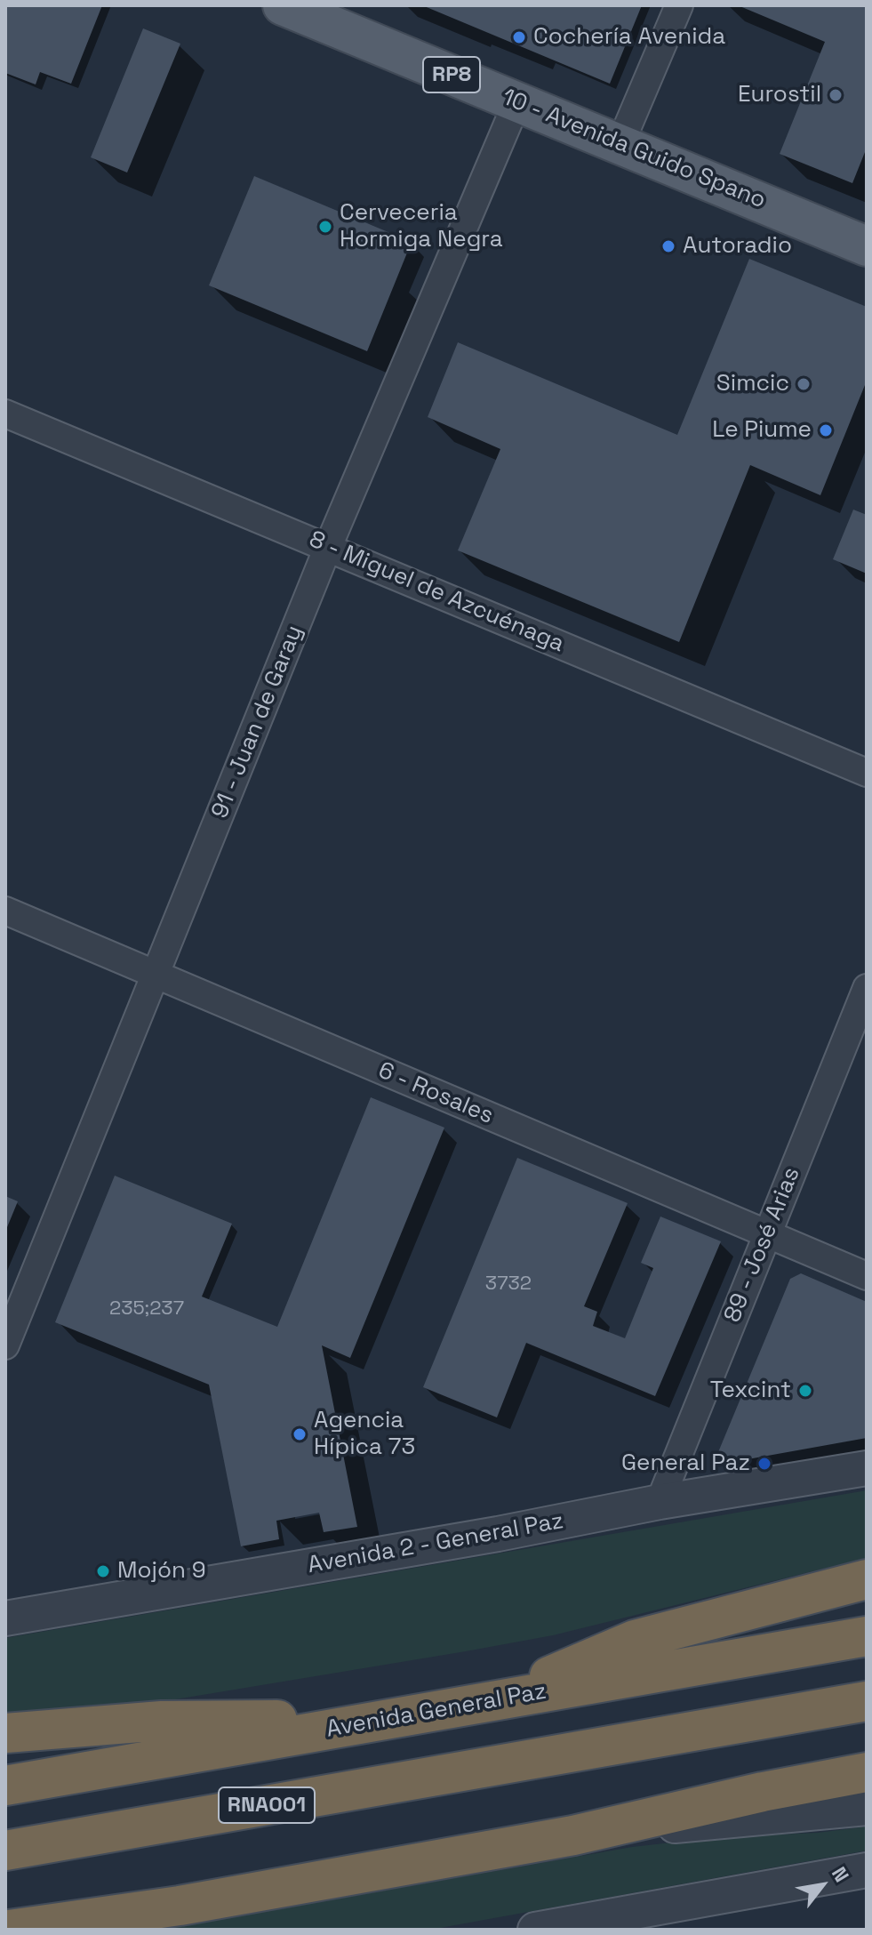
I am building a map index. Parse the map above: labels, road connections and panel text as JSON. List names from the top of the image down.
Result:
{
  "streets": {
    "highway": ["Avenida General Paz", "RNA001"],
    "main road": ["RP8", "10 - Avenida Guido Spano"],
    "street": [
      "8 - Miguel de Azcuénaga",
      "91 - Juan de Garay",
      "6 - Rosales",
      "89 - José Arias",
      "Avenida 2 - General Paz"
    ]
  },
  "crossings": [
    ["10 - Avenida Guido Spano", "91 - Juan de Garay"],
    ["8 - Miguel de Azcuénaga", "91 - Juan de Garay"],
    ["91 - Juan de Garay", "6 - Rosales"],
    ["6 - Rosales", "89 - José Arias"],
    ["89 - José Arias", "Avenida 2 - General Paz"]
  ],
  "places": [
    "Cochería Avenida",
    "Eurostil",
    "Cerveceria Hormiga Negra",
    "Autoradio",
    "Simcic",
    "Le Piume",
    "Texcint",
    "Agencia Hípica 73",
    "General Paz",
    "Mojón 9"
  ],
  "house_numbers": ["3732", "235;237"],
  "north": "top right"
}
